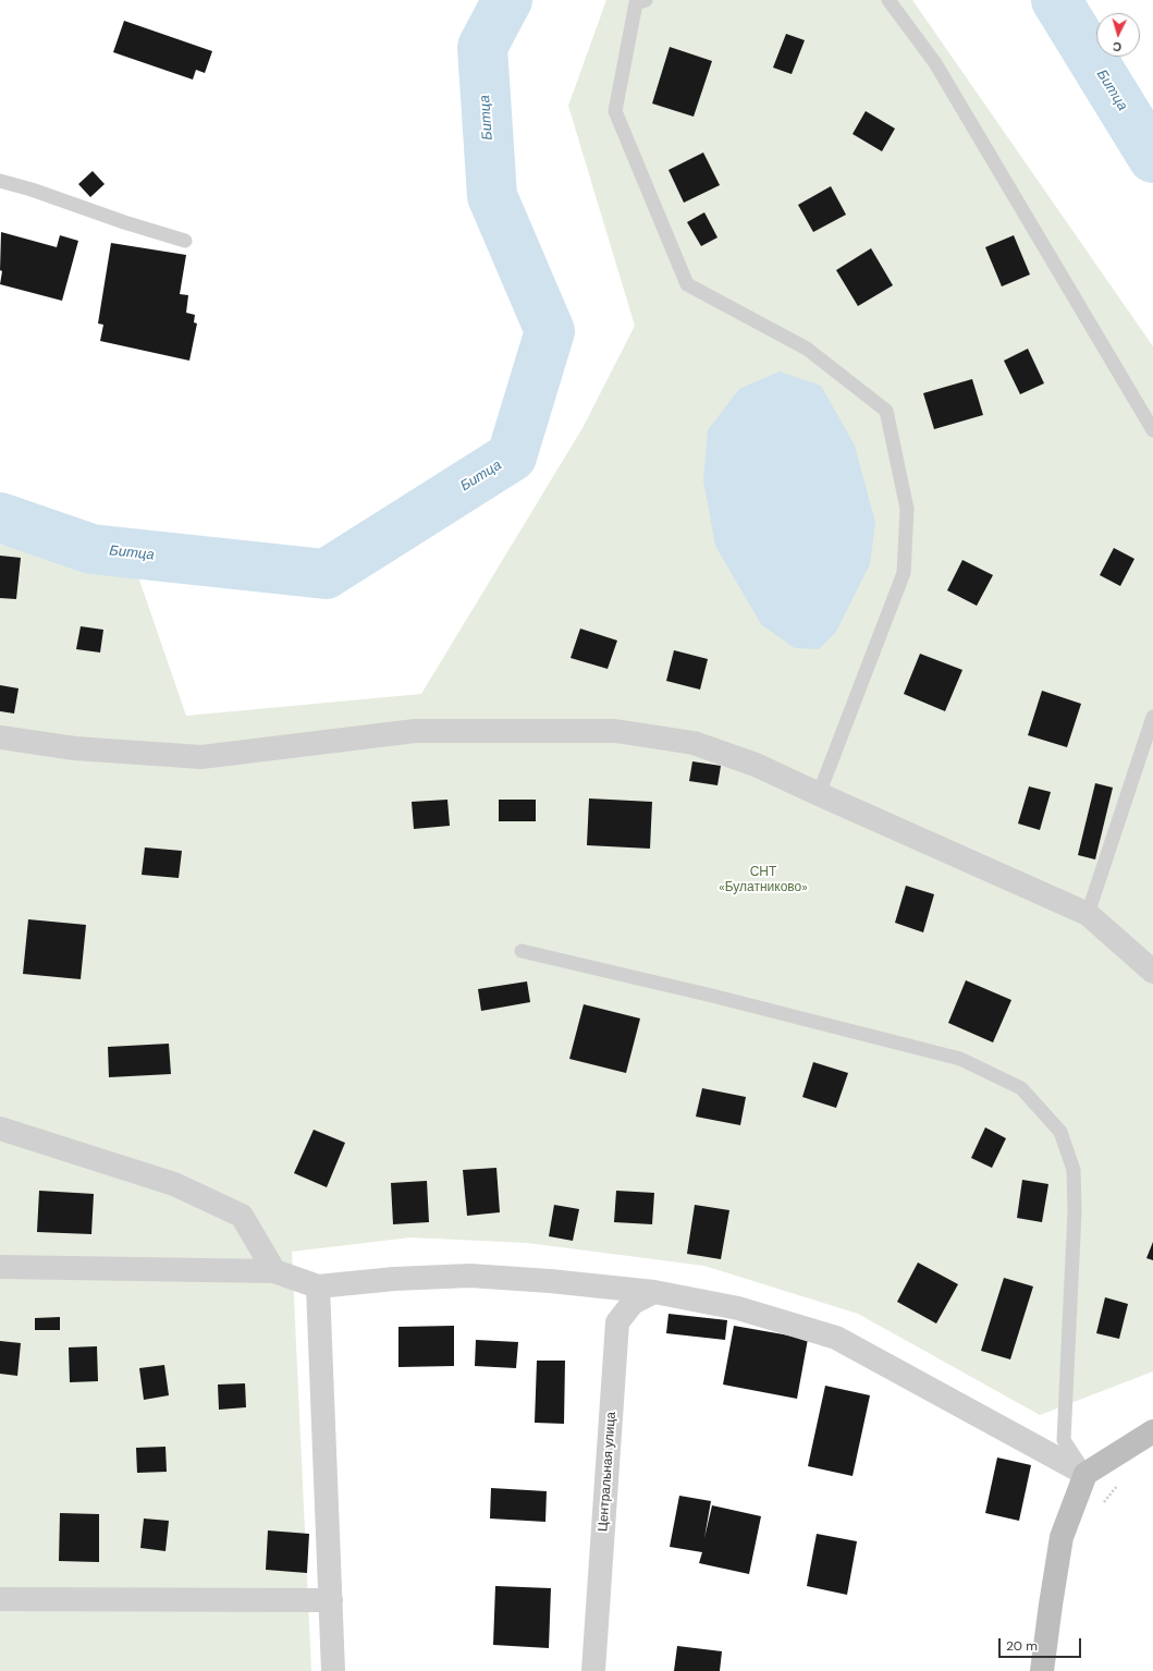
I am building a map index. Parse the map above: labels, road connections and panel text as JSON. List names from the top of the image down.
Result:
{
  "streets": {
    "street": ["Центральная улица"]
  },
  "water": ["Битца"],
  "parks": ["СНТ «Булатниково»"],
  "scale_bar": "20 m",
  "north": "bottom"
}
